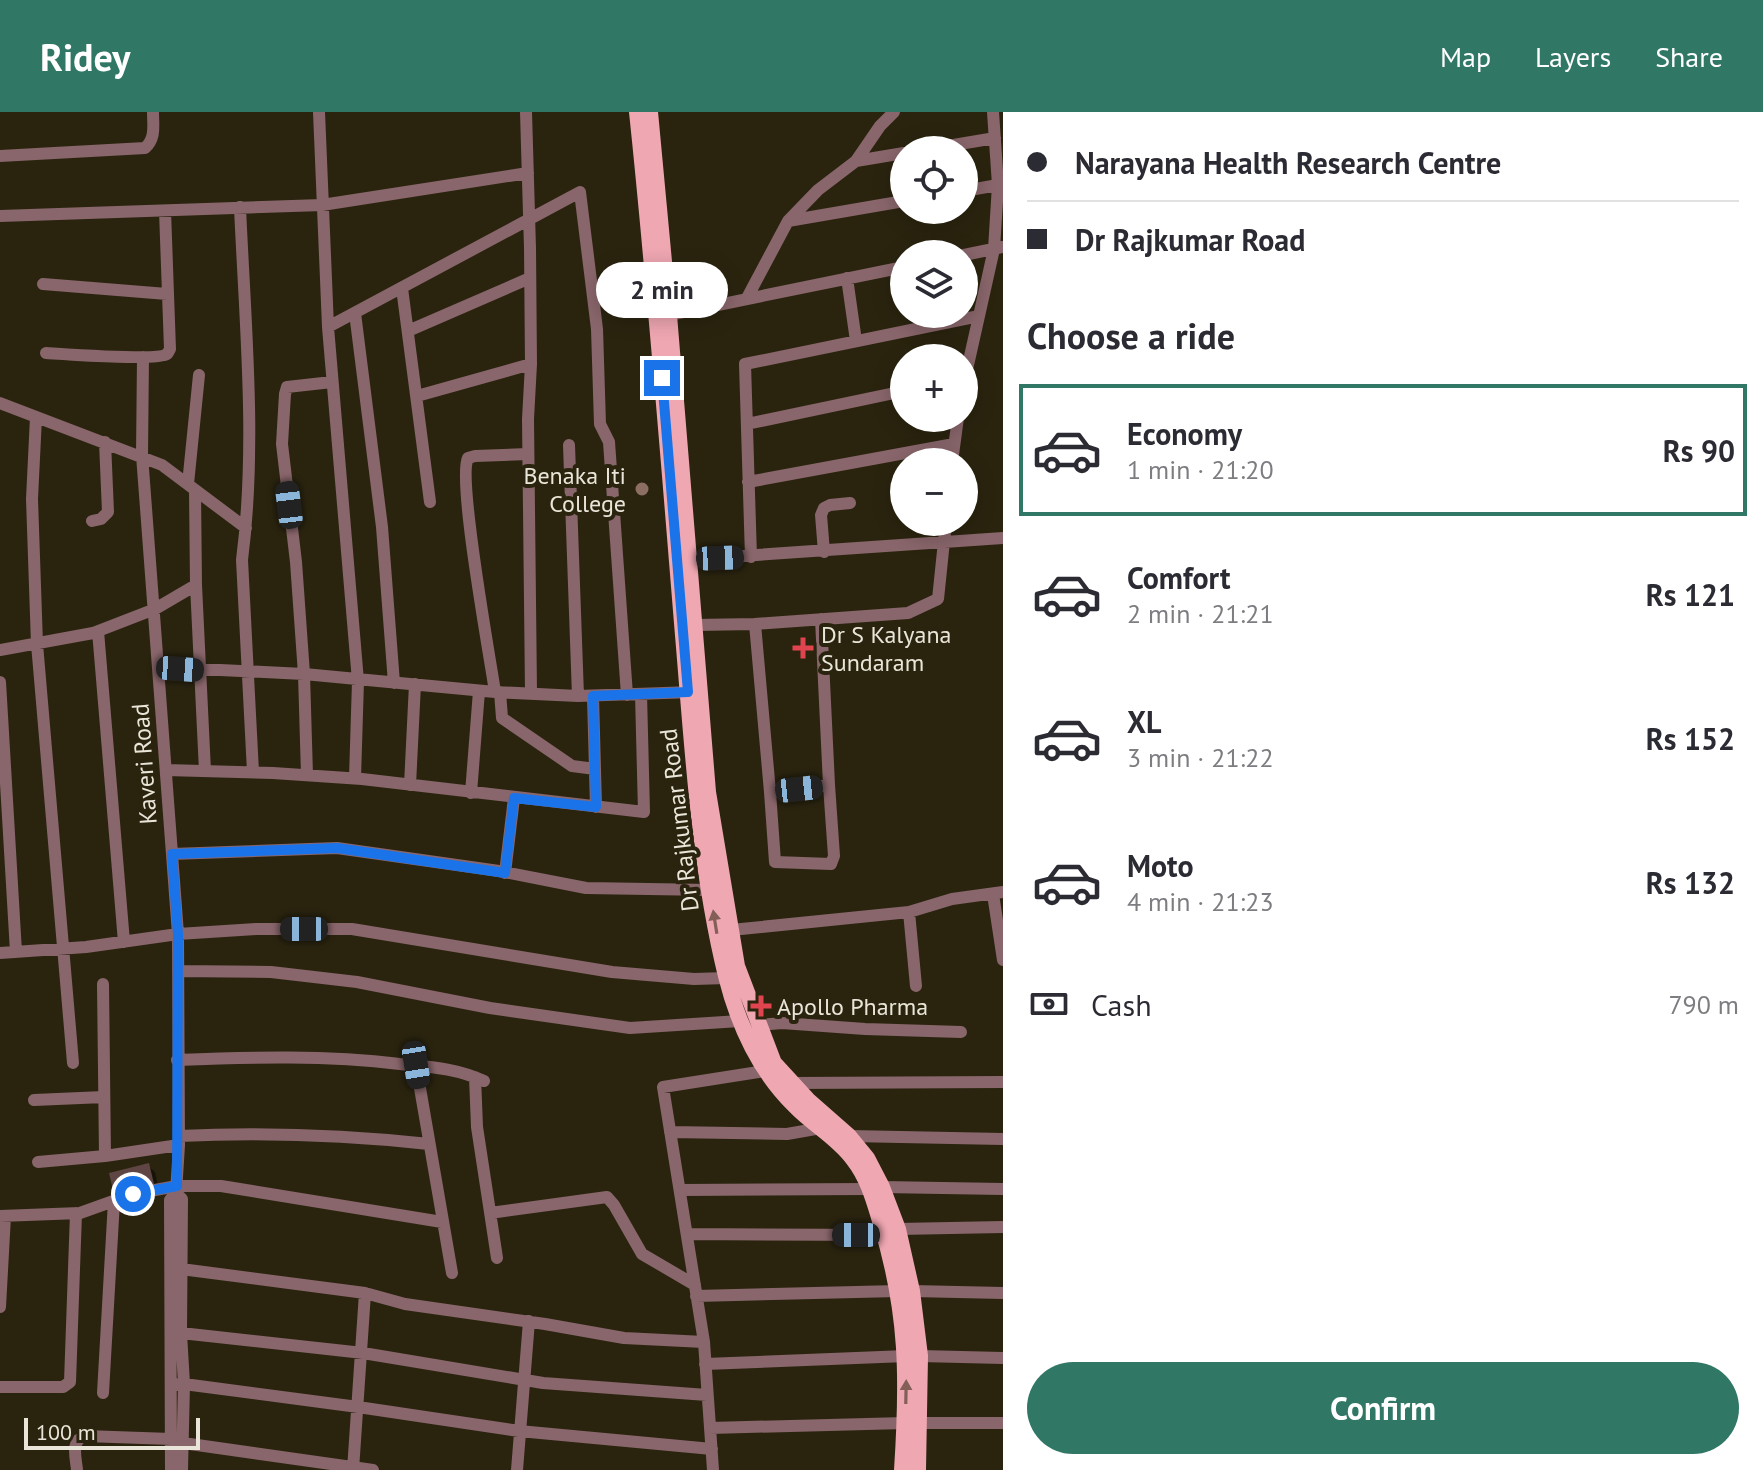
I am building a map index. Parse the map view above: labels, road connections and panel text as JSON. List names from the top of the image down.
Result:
{
  "streets": {
    "main road": ["Dr Rajkumar Road"],
    "street": ["Kaveri Road"]
  },
  "places": {
    "other": ["Benaka Iti College"],
    "health": ["Dr S Kalyana Sundaram", "Apollo Pharma"]
  },
  "scale_bar": "100 m",
  "page": {
    "header": "Ridey",
    "nav": ["Map", "Layers", "Share"],
    "banner": ["Narayana Health Research Centre", "Dr Rajkumar Road"],
    "map_buttons": ["+", "−"],
    "bubble": "2 min",
    "heading": "Choose a ride",
    "list": [
      {
        "name": "Economy",
        "note": "1 min · 21:20",
        "value": "Rs 90"
      },
      {
        "name": "Comfort",
        "note": "2 min · 21:21",
        "value": "Rs 121"
      },
      {
        "name": "XL",
        "note": "3 min · 21:22",
        "value": "Rs 152"
      },
      {
        "name": "Moto",
        "note": "4 min · 21:23",
        "value": "Rs 132"
      }
    ],
    "pay": ["Cash", "790 m"],
    "buttons": "Confirm",
    "scale": "100 m"
  }
}
